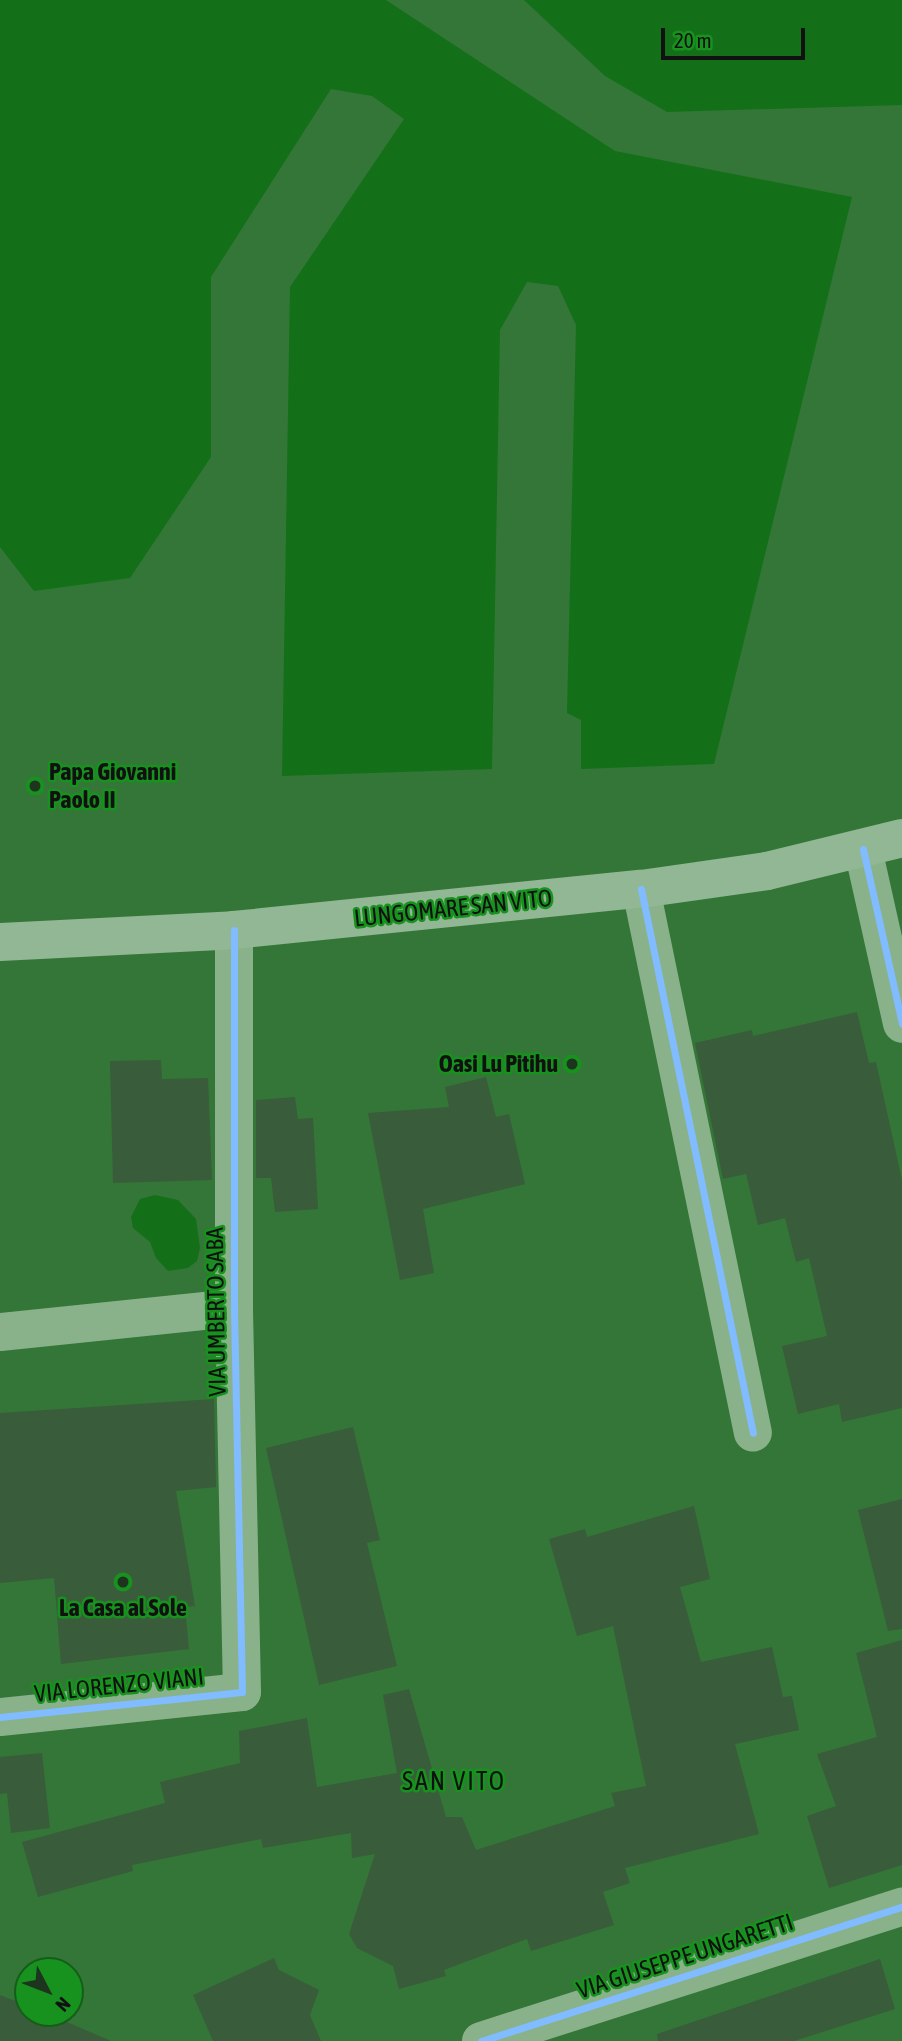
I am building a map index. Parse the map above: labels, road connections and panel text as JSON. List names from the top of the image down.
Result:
{
  "streets": {
    "main road": ["LUNGOMARE SAN VITO"],
    "street": ["VIA UMBERTO SABA", "VIA LORENZO VIANI", "VIA GIUSEPPE UNGARETTI"]
  },
  "crossings": [
    ["LUNGOMARE SAN VITO", "VIA UMBERTO SABA"],
    ["VIA UMBERTO SABA", "VIA LORENZO VIANI"]
  ],
  "districts": ["SAN VITO"],
  "places": ["Papa Giovanni Paolo II", "Oasi Lu Pitihu", "La Casa al Sole"],
  "scale_bar": "20 m",
  "north": "bottom right"
}
